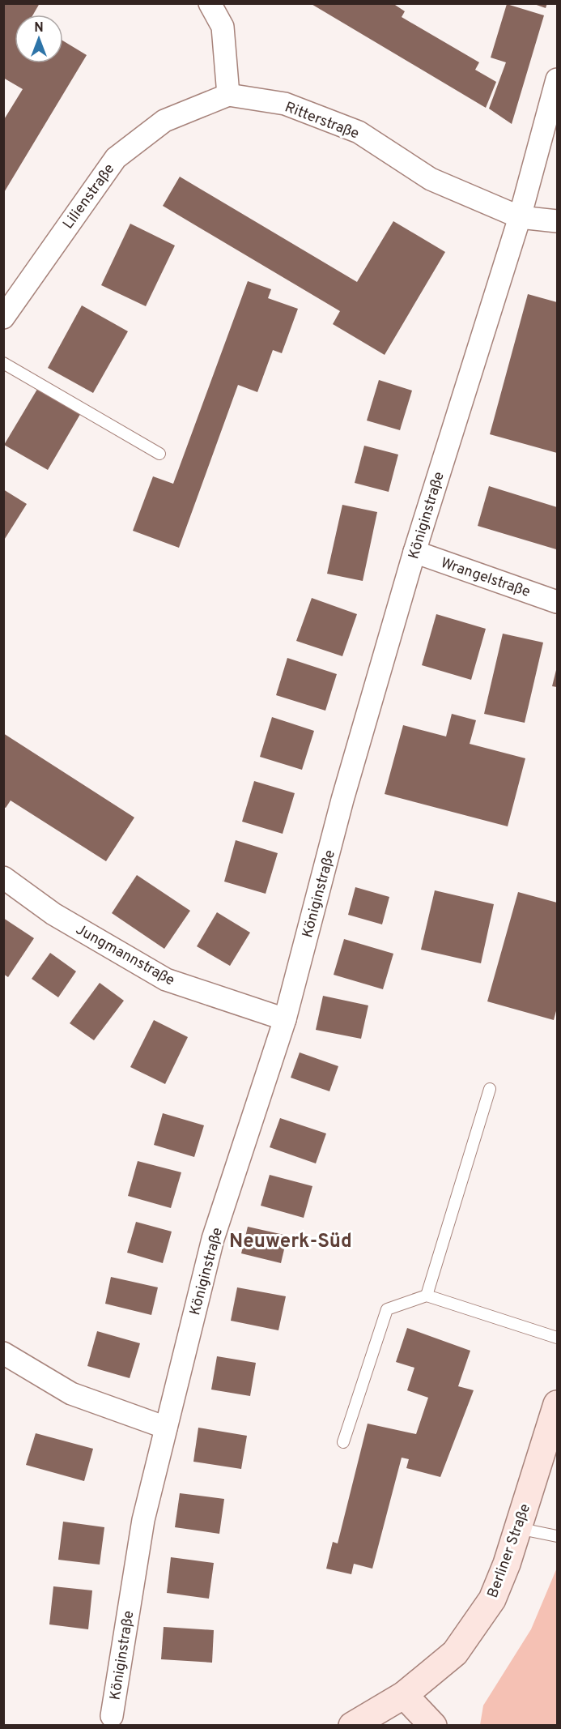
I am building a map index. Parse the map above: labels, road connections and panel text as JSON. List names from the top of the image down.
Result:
{
  "streets": {
    "main road": ["Berliner Straße"],
    "street": [
      "Ritterstraße",
      "Lilienstraße",
      "Königinstraße",
      "Wrangelstraße",
      "Jungmannstraße"
    ]
  },
  "crossings": [
    ["Ritterstraße", "Lilienstraße"],
    ["Ritterstraße", "Königinstraße"],
    ["Königinstraße", "Wrangelstraße"],
    ["Königinstraße", "Jungmannstraße"]
  ],
  "districts": ["Neuwerk-Süd"],
  "north": "top"
}
